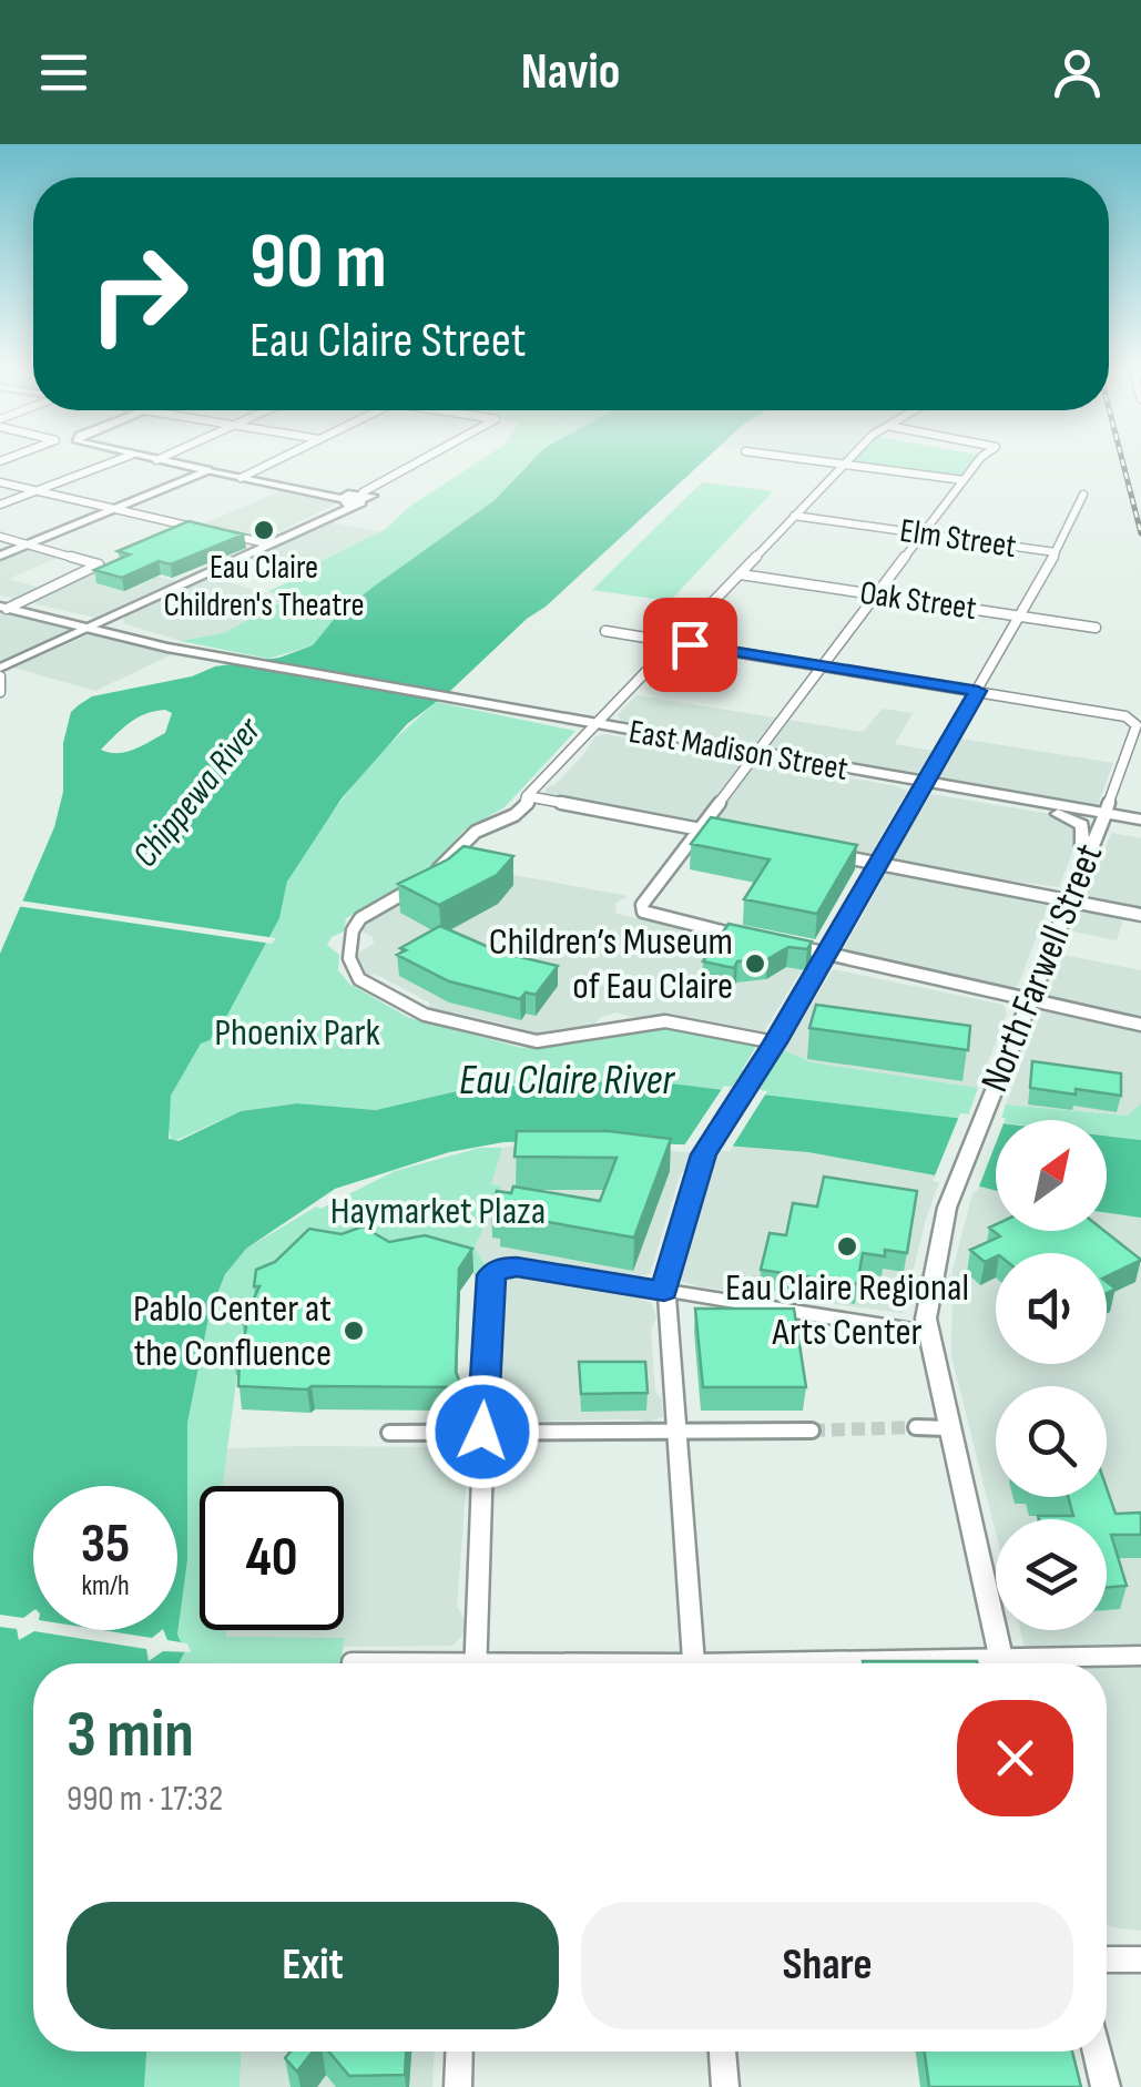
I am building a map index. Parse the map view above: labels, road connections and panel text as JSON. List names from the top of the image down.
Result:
{
  "streets": {
    "main road": ["East Madison Street", "North Farwell Street"],
    "street": ["Elm Street", "Oak Street"]
  },
  "crossings": [
    ["East Madison Street", "North Farwell Street"]
  ],
  "water": ["Chippewa River", "Eau Claire River"],
  "parks": ["Phoenix Park", "Haymarket Plaza"],
  "places": [
    "Eau Claire Children's Theatre",
    "Children’s Museum of Eau Claire",
    "Eau Claire Regional Arts Center",
    "Pablo Center at the Confluence"
  ],
  "north": "top right",
  "page": {
    "header": "Navio",
    "turn": ["90 m", "Eau Claire Street"],
    "speed": "35 km/h",
    "limit": "40",
    "heading": ["3 min", "990 m · 17:32"],
    "buttons": ["Exit", "Share"]
  }
}
